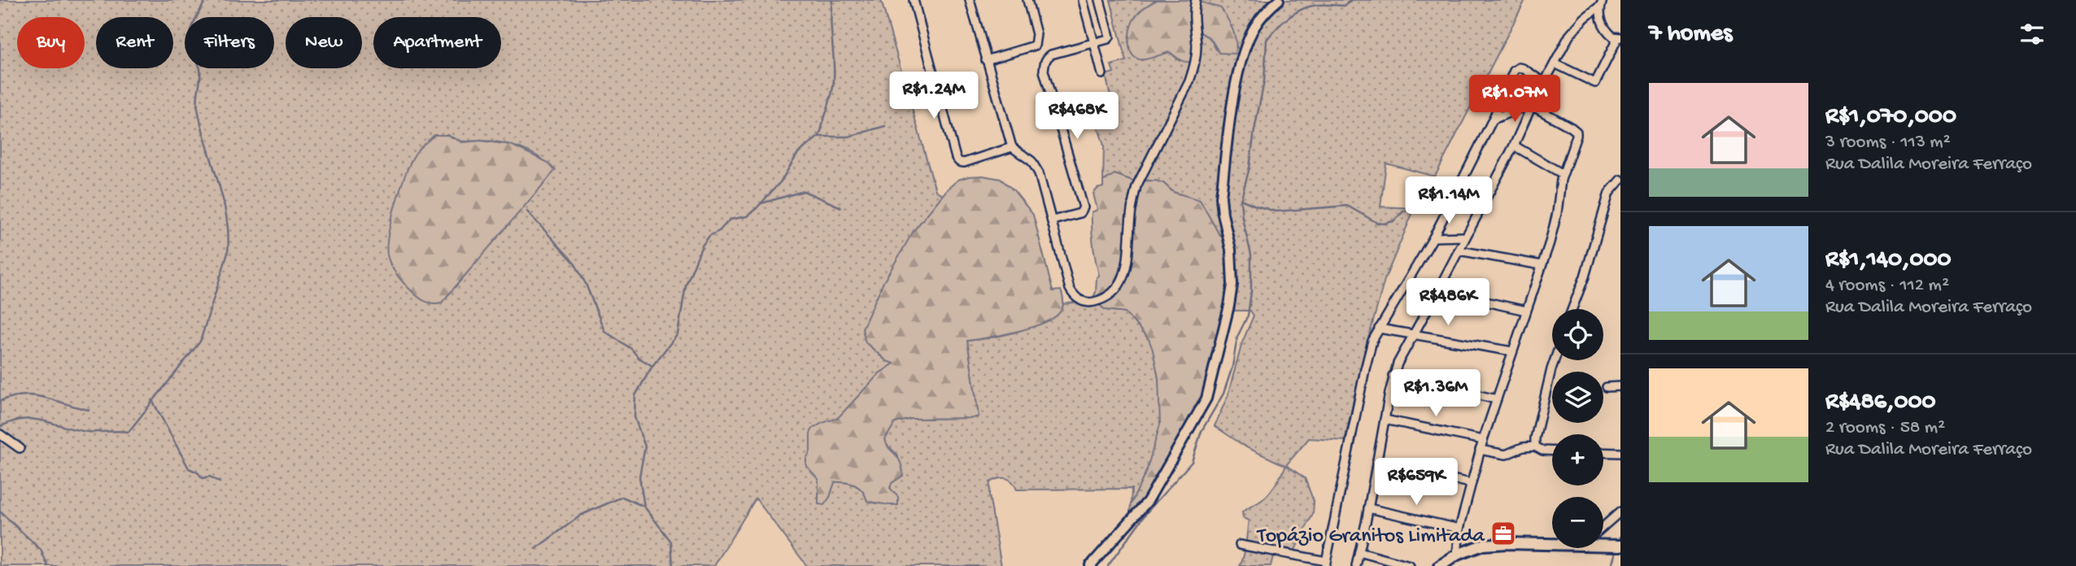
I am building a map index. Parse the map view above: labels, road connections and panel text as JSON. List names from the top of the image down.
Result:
{
  "places": {
    "office": ["Topázio Granitos Limitada"]
  },
  "page": {
    "heading": "7 homes",
    "chip": [
      "Buy",
      "Rent",
      "Filters",
      "New",
      "Apartment"
    ],
    "list": [
      {
        "name": "R$1,070,000",
        "note": "3 rooms · 113 m² · Rua Dalila Moreira Ferraço"
      },
      {
        "name": "R$1,140,000",
        "note": "4 rooms · 112 m² · Rua Dalila Moreira Ferraço"
      },
      {
        "name": "R$486,000",
        "note": "2 rooms · 58 m² · Rua Dalila Moreira Ferraço"
      }
    ],
    "price": [
      "R$1.24M",
      "R$1.07M",
      "R$468K",
      "R$1.14M",
      "R$486K",
      "R$1.36M",
      "R$659K"
    ],
    "map_buttons": ["+", "−"]
  }
}
